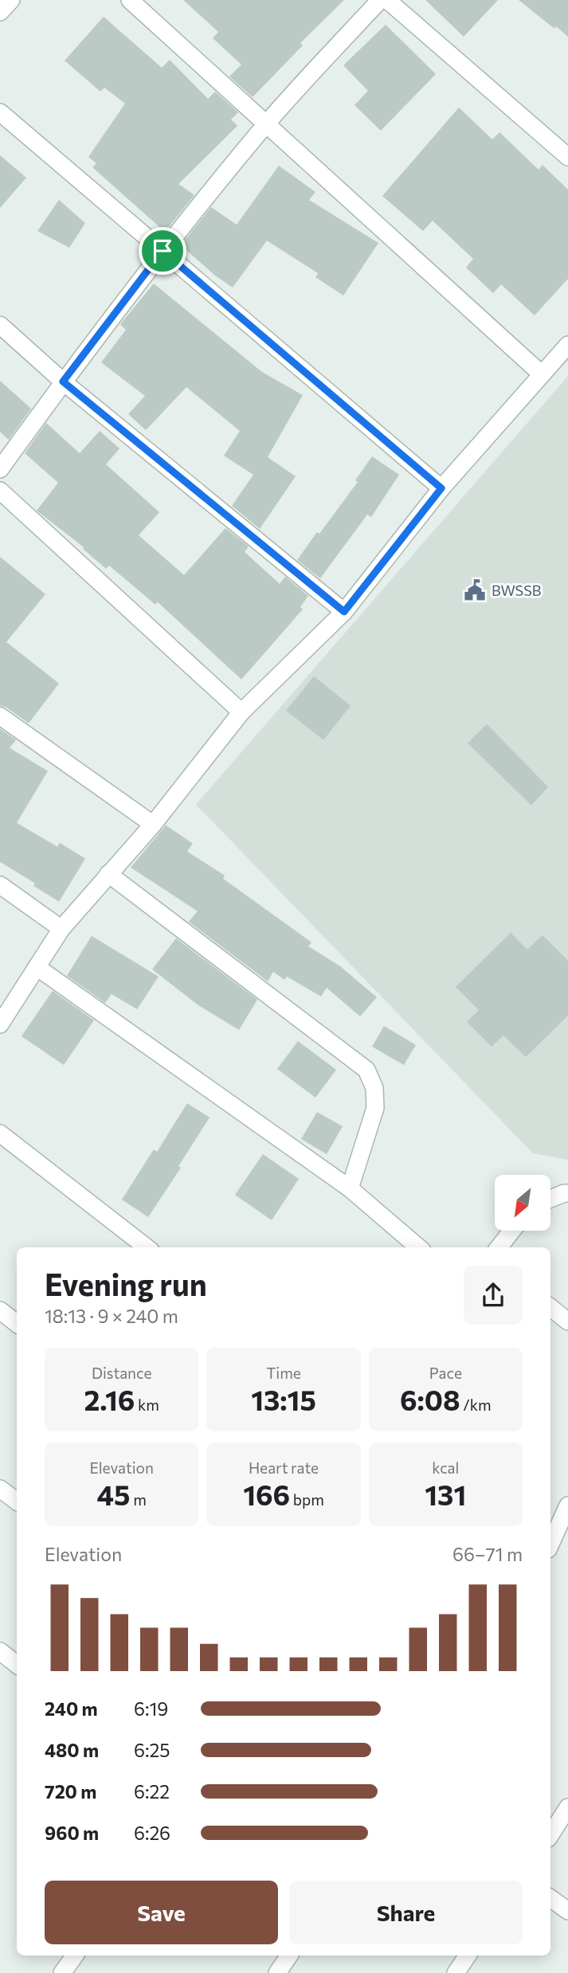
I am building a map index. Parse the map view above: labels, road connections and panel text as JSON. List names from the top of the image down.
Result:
{
  "places": {
    "public building": ["BWSSB"]
  },
  "north": "bottom left",
  "page": {
    "heading": ["Evening run", "18:13 · 9 × 240 m"],
    "stats": [
      ["Distance", "2.16 km"],
      ["Time", "13:15"],
      ["Pace", "6:08 /km"],
      ["Elevation", "45 m"],
      ["Heart rate", "166 bpm"],
      ["kcal", "131"]
    ],
    "chart": ["Elevation", "66–71 m"],
    "list": [
      {
        "name": "240 m",
        "note": "6:19"
      },
      {
        "name": "480 m",
        "note": "6:25"
      },
      {
        "name": "720 m",
        "note": "6:22"
      },
      {
        "name": "960 m",
        "note": "6:26"
      }
    ],
    "buttons": ["Save", "Share"]
  }
}
